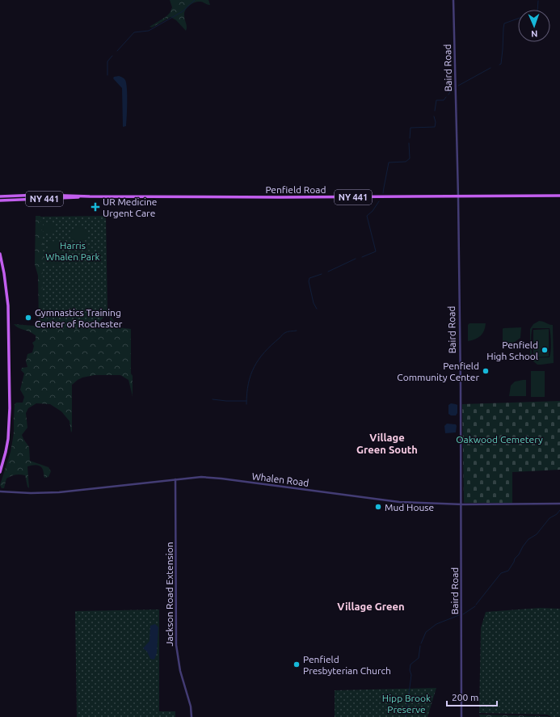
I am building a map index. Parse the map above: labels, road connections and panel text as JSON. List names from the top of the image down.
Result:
{
  "streets": {
    "main road": ["Penfield Road", "NY 441"],
    "street": ["Baird Road", "Whalen Road", "Jackson Road Extension"]
  },
  "crossings": [
    ["Baird Road", "Penfield Road"],
    ["Baird Road", "Whalen Road"],
    ["Whalen Road", "Jackson Road Extension"]
  ],
  "districts": ["Village Green South", "Village Green"],
  "parks": ["Harris Whalen Park", "Oakwood Cemetery", "Hipp Brook Preserve"],
  "places": {
    "health": ["UR Medicine Urgent Care"],
    "other": [
      "Gymnastics Training Center of Rochester",
      "Penfield High School",
      "Penfield Community Center",
      "Mud House",
      "Penfield Presbyterian Church"
    ]
  },
  "scale_bar": "200 m",
  "north": "bottom"
}
